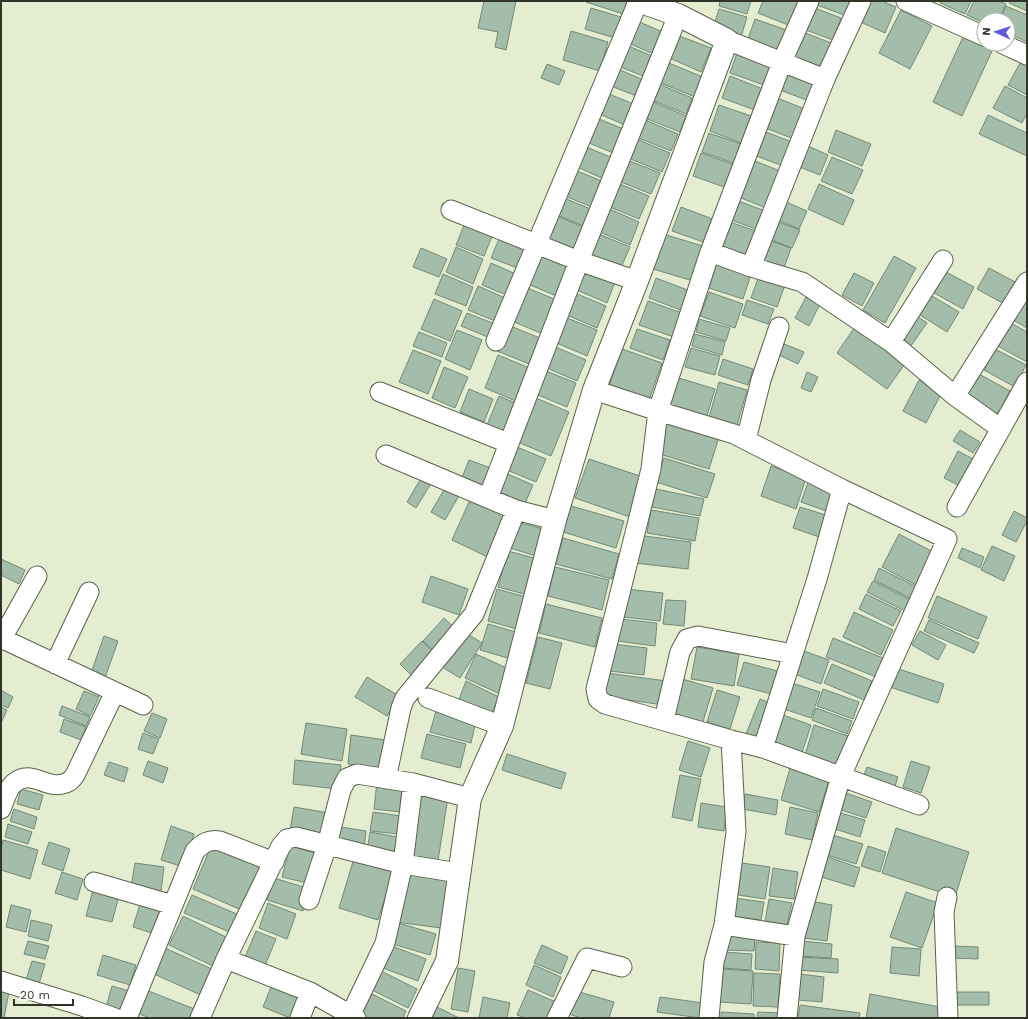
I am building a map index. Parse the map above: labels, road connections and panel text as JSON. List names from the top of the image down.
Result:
{
  "scale_bar": "20 m",
  "north": "left"
}
